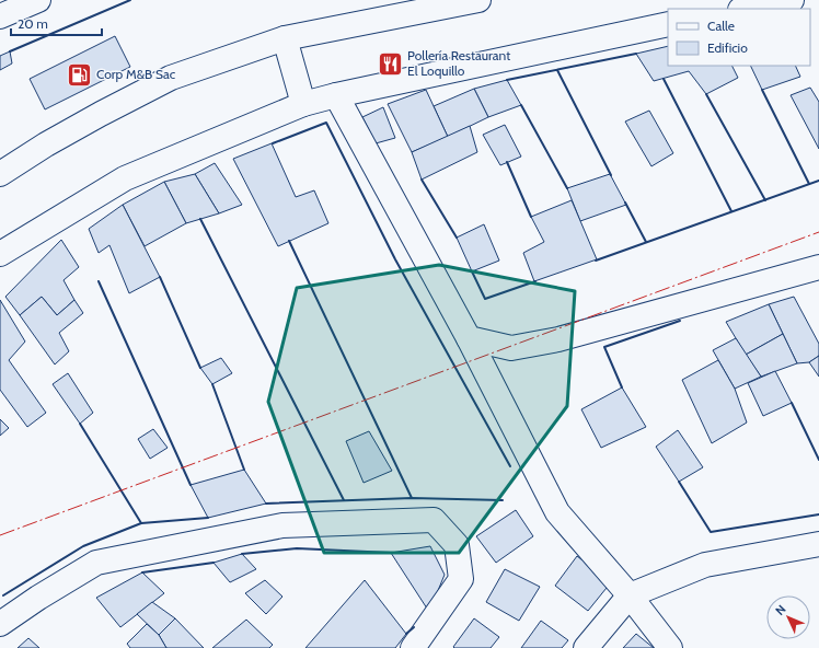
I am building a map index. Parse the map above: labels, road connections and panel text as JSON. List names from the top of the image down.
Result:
{
  "places": {
    "restaurant": ["Pollería Restaurant El Loquillo"],
    "fuel station": ["Corp M&B Sac"]
  },
  "legend": ["Calle", "Edificio"],
  "scale_bar": "20 m",
  "north": "top left"
}
